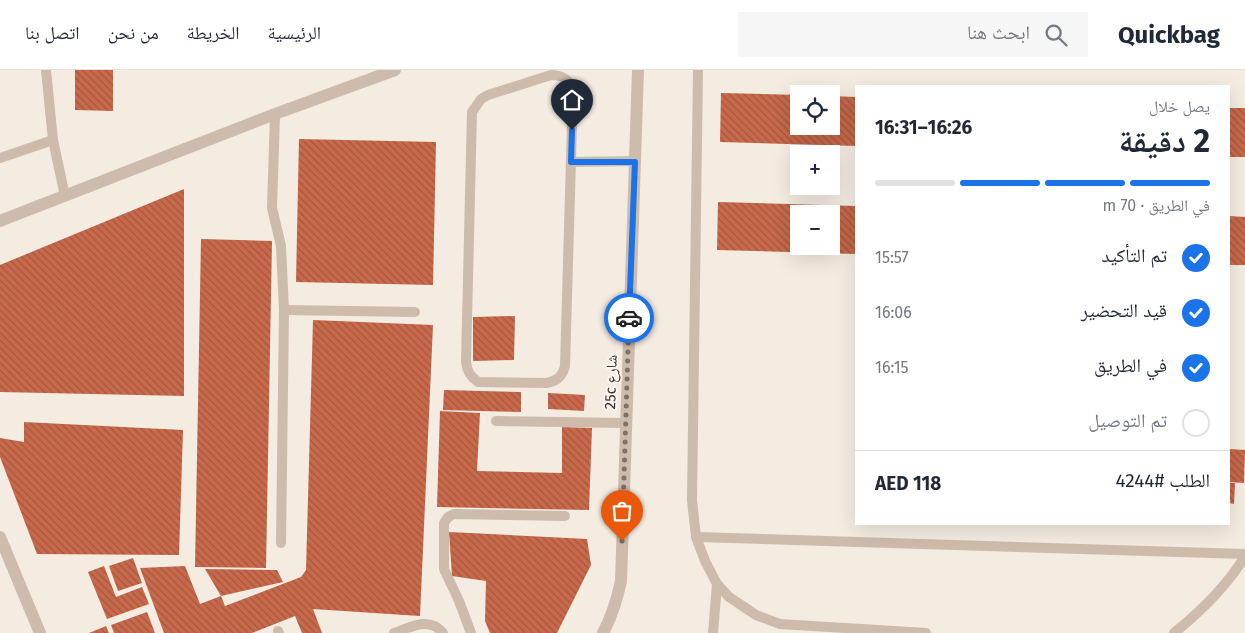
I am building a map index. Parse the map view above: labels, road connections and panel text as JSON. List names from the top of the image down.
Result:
{
  "streets": {
    "street": ["25c شارع"]
  },
  "page": {
    "header": "Quickbag",
    "search": "ابحث هنا",
    "nav": [
      "الرئيسية",
      "الخريطة",
      "من نحن",
      "اتصل بنا"
    ],
    "map_buttons": ["+", "−"],
    "heading": ["2 دقيقة", "يصل خلال", "16:26–16:31"],
    "panel": ["الطلب #4244", "AED 118"],
    "bar": "في الطريق · 70 m",
    "list": [
      ["تم التأكيد", "15:57"],
      ["قيد التحضير", "16:06"],
      ["في الطريق", "16:15"],
      "تم التوصيل"
    ]
  }
}
